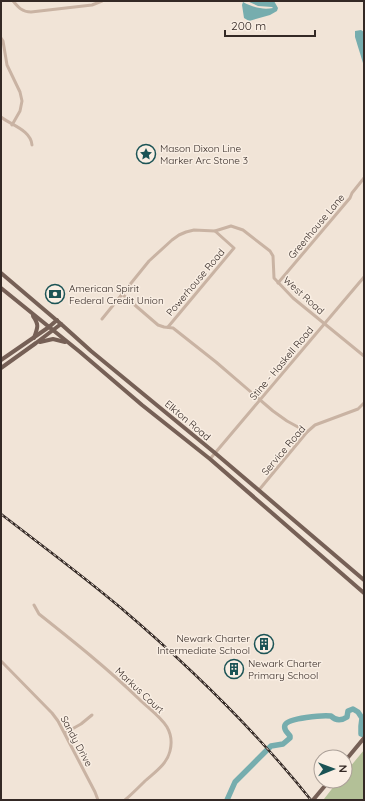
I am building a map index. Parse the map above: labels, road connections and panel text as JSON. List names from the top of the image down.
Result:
{
  "streets": {
    "main road": ["Elkton Road"],
    "street": [
      "Greenhouse Lane",
      "Powerhouse Road",
      "West Road",
      "Stine - Haskell Road",
      "Service Road",
      "Markus Court",
      "Sandy Drive"
    ]
  },
  "crossings": [
    ["Greenhouse Lane", "West Road"],
    ["Powerhouse Road", "West Road"],
    ["West Road", "Stine - Haskell Road"],
    ["Stine - Haskell Road", "Elkton Road"],
    ["Elkton Road", "Service Road"]
  ],
  "places": {
    "place": ["Mason Dixon Line Marker Arc Stone 3"],
    "bank": ["American Spirit Federal Credit Union"],
    "building": ["Newark Charter Intermediate School", "Newark Charter Primary School"]
  },
  "scale_bar": "200 m",
  "north": "right"
}
